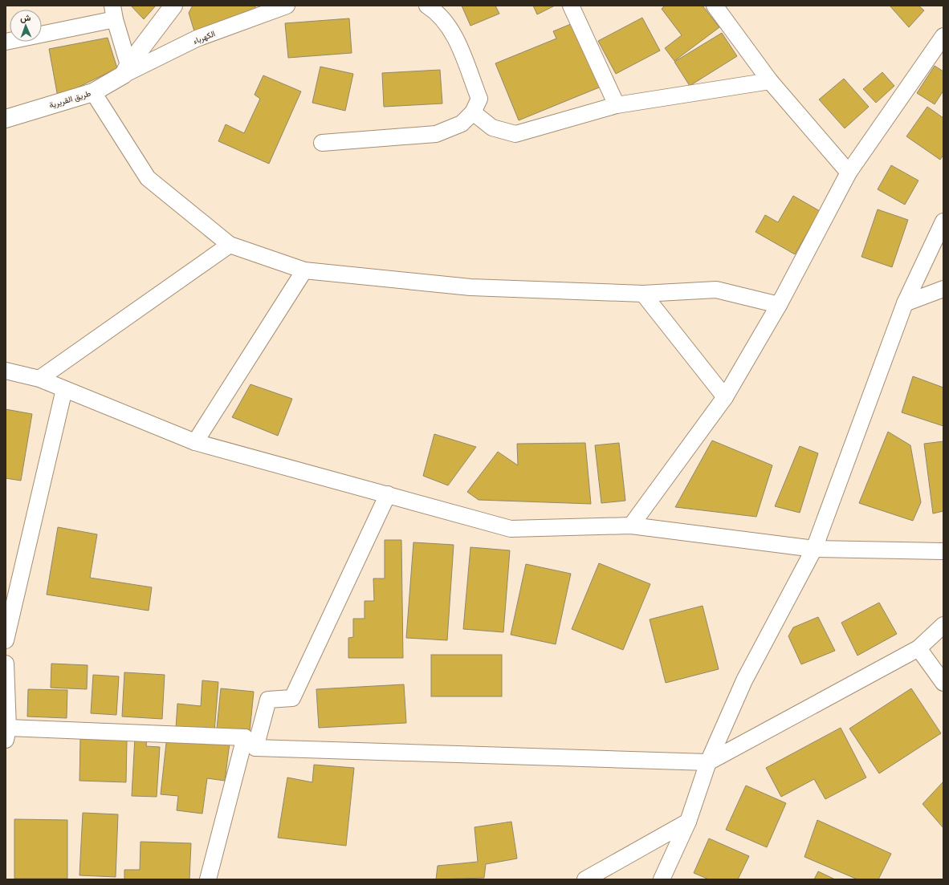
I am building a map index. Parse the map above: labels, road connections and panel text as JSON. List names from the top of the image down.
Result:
{
  "streets": {
    "street": ["الكهرباء", "طريق القريرية"]
  },
  "crossings": [
    ["الكهرباء", "طريق القريرية"]
  ],
  "north": "top"
}
